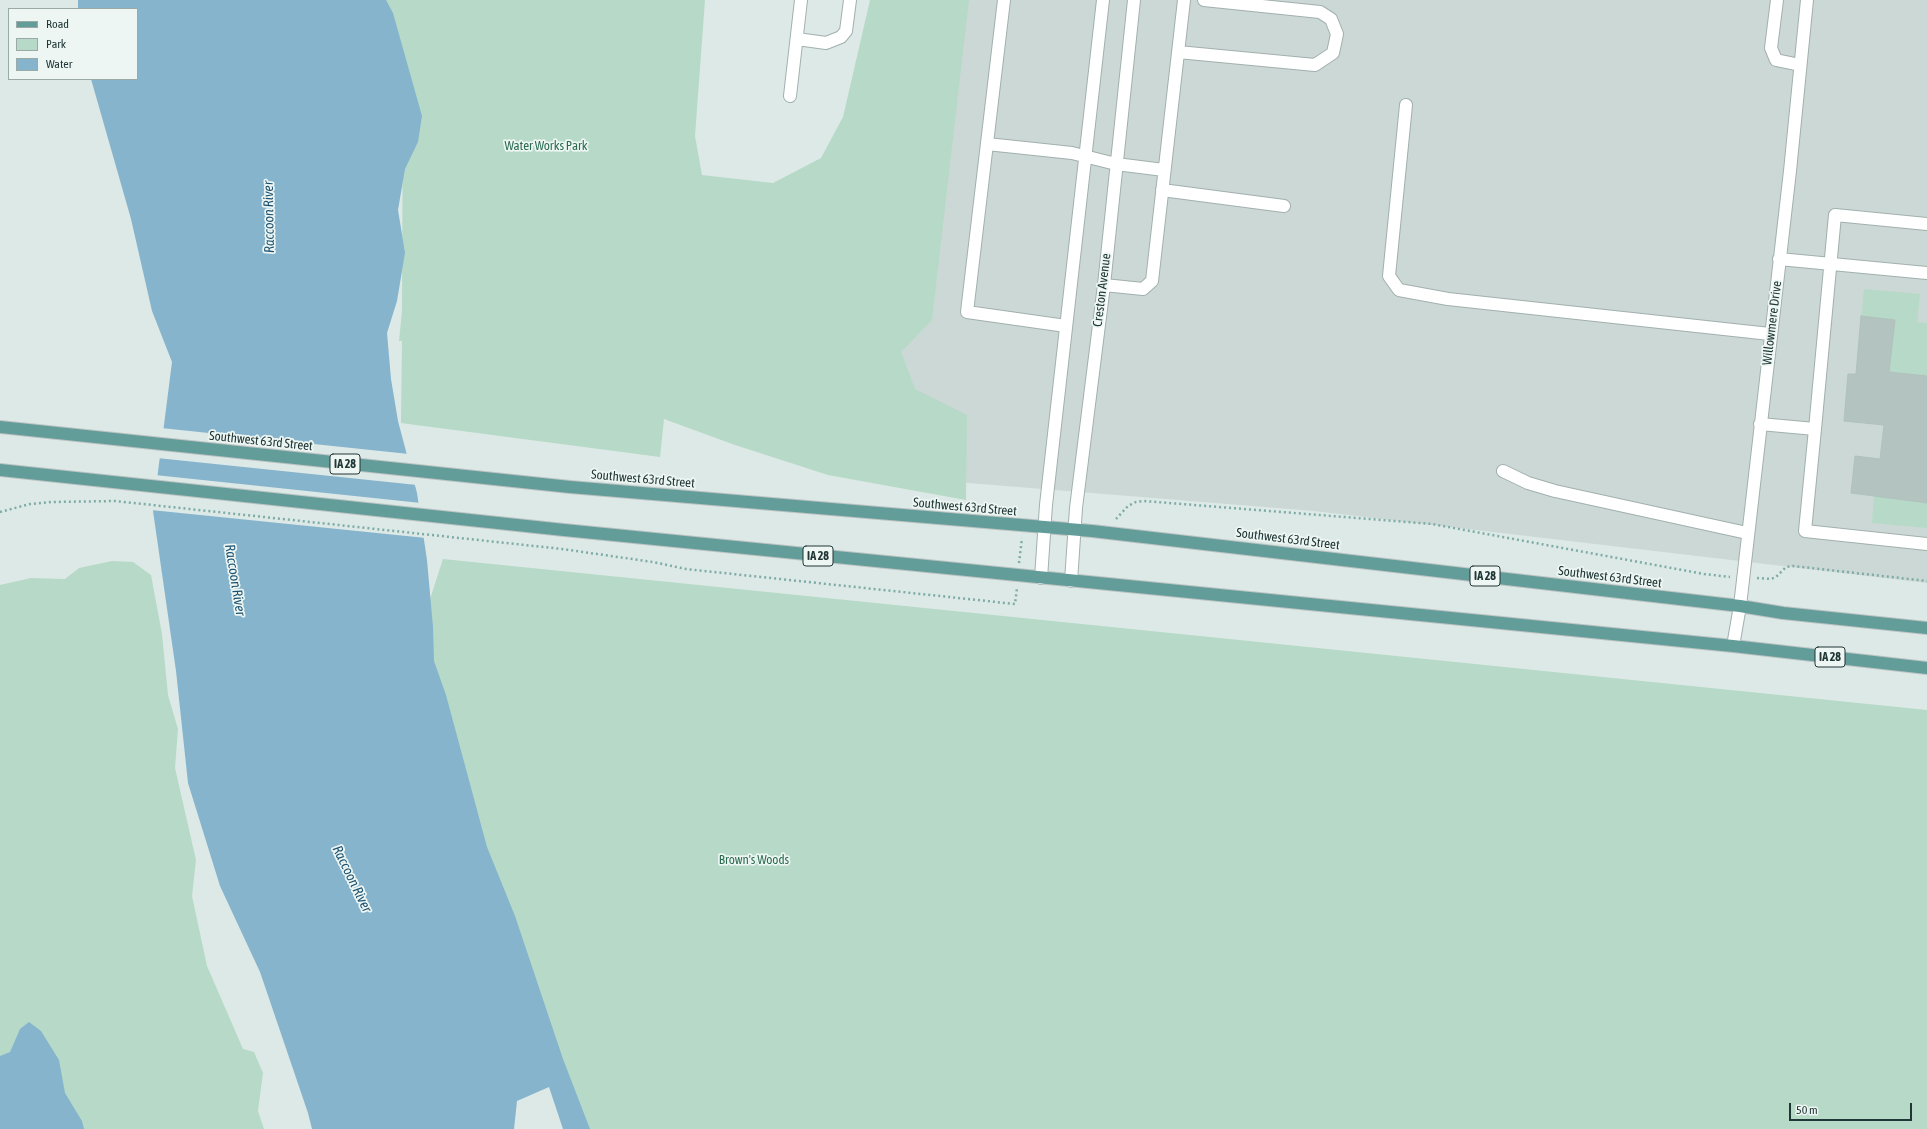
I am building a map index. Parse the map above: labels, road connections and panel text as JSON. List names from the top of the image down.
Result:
{
  "streets": {
    "main road": ["Southwest 63rd Street", "IA 28"],
    "street": ["Creston Avenue", "Willowmere Drive"]
  },
  "crossings": [
    ["Creston Avenue", "Southwest 63rd Street"],
    ["Creston Avenue", "IA 28"],
    ["Willowmere Drive", "Southwest 63rd Street"],
    ["Willowmere Drive", "IA 28"]
  ],
  "water": ["Raccoon River"],
  "parks": ["Water Works Park", "Brown's Woods"],
  "legend": ["Road", "Park", "Water"],
  "scale_bar": "50 m"
}
